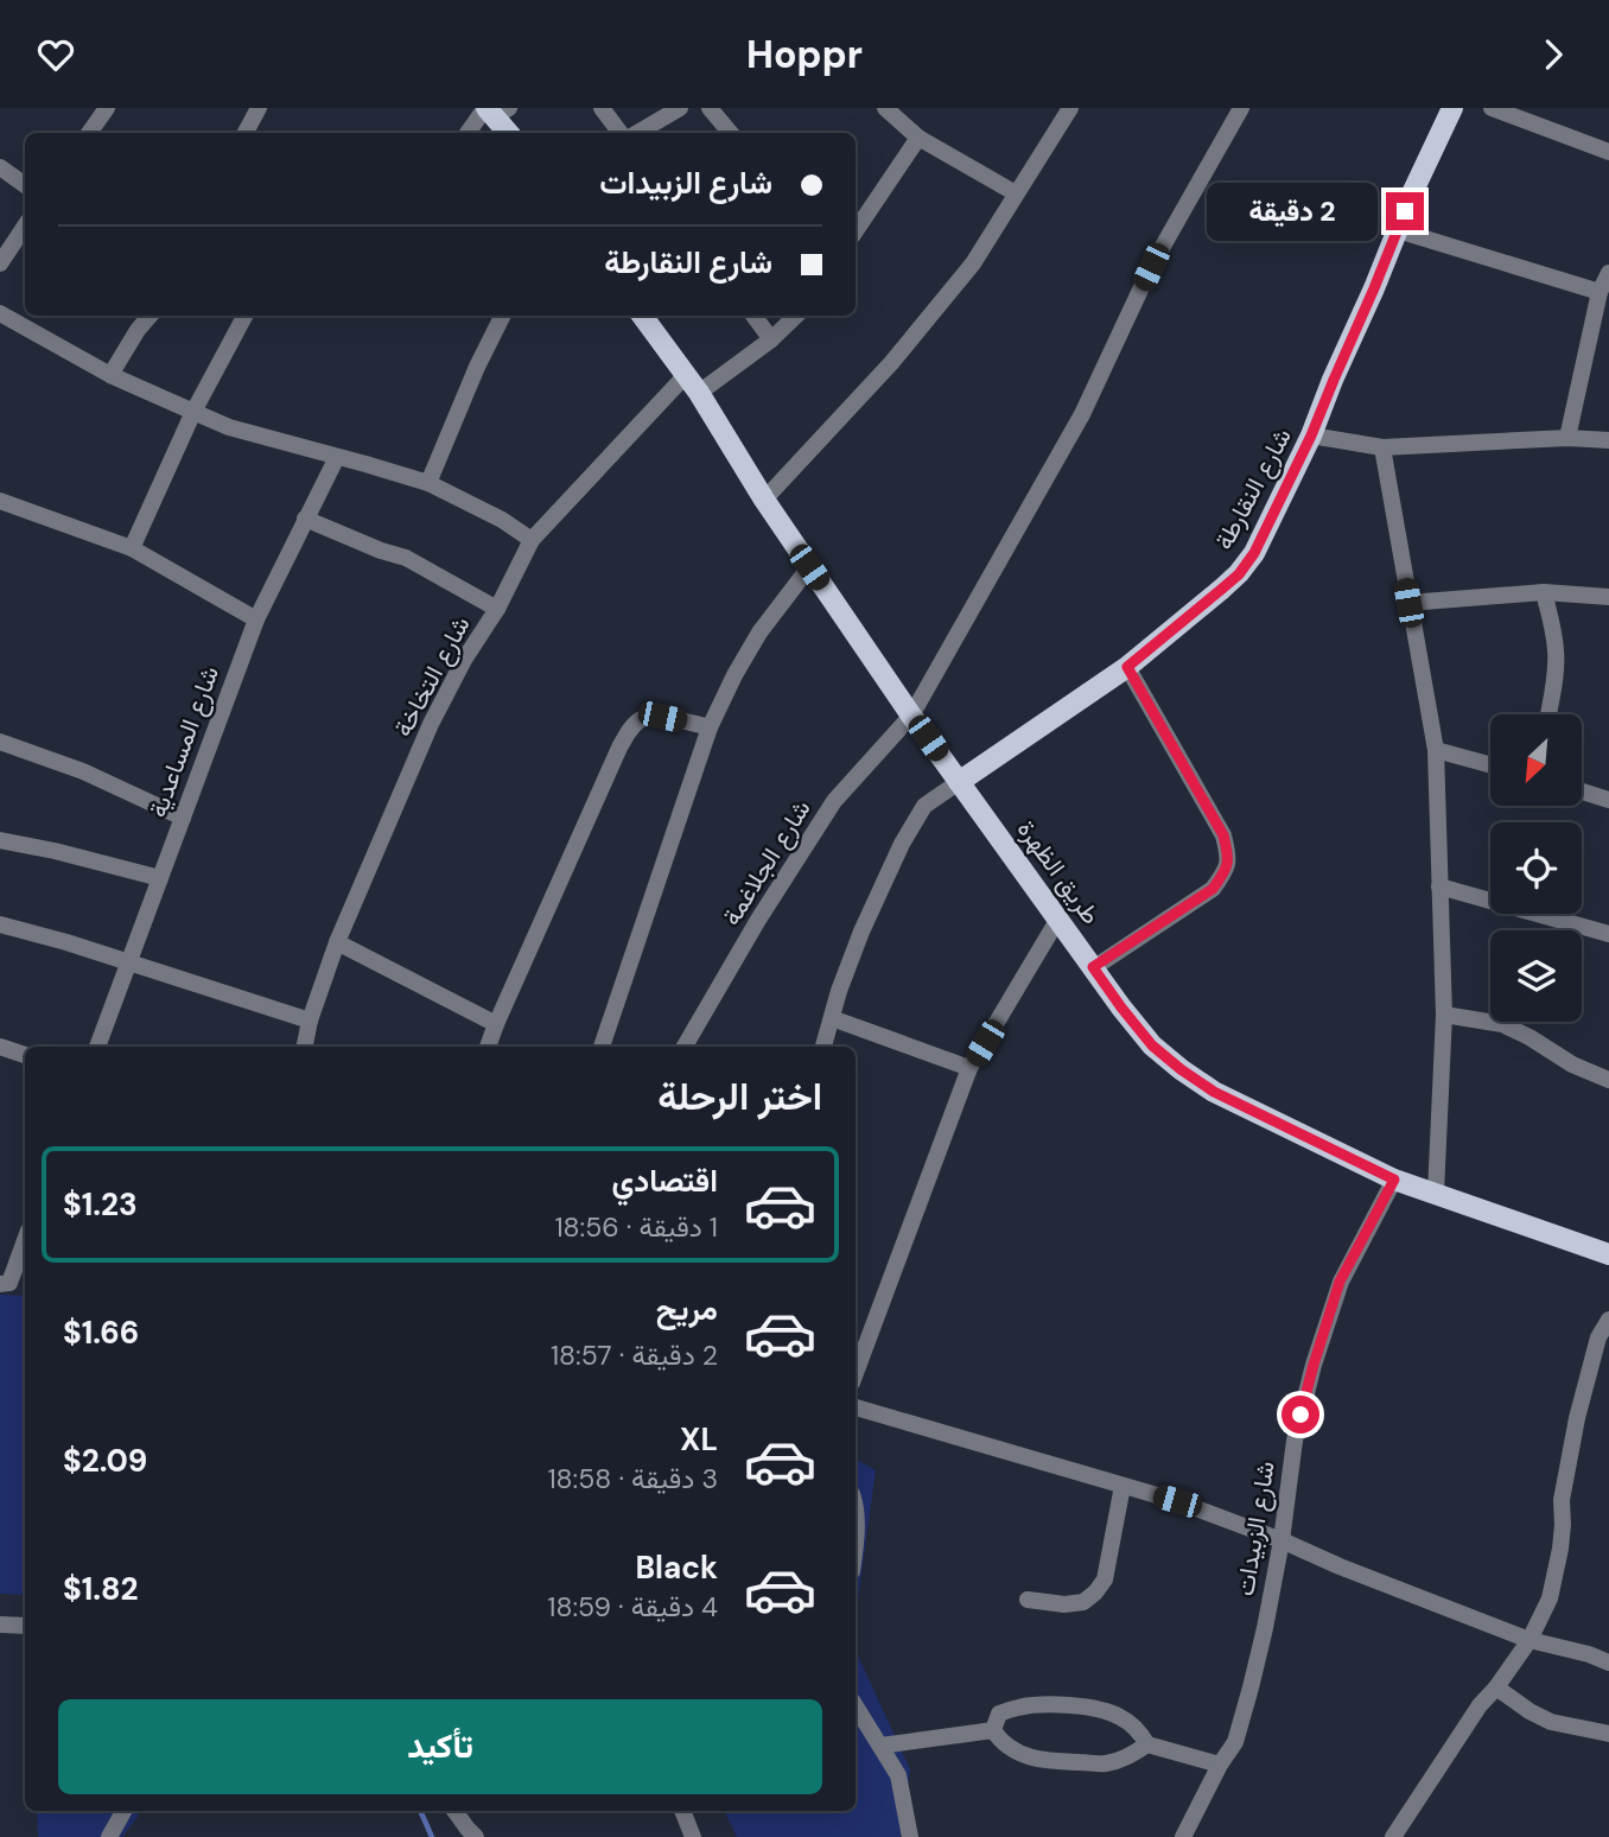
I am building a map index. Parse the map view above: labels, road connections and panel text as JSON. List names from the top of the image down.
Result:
{
  "streets": {
    "main road": ["شارع النقارطة", "طريق الظهرة"],
    "street": [
      "شارع التخاخة",
      "شارع المساعدية",
      "شارع الجلاغمة",
      "شارع الزبيدات"
    ]
  },
  "crossings": [
    ["شارع النقارطة", "طريق الظهرة"],
    ["شارع التخاخة", "طريق الظهرة"],
    ["شارع الجلاغمة", "طريق الظهرة"],
    ["طريق الظهرة", "شارع الزبيدات"]
  ],
  "north": "bottom left",
  "page": {
    "header": "Hoppr",
    "banner": ["شارع الزبيدات", "شارع النقارطة"],
    "bubble": "2 دقيقة",
    "heading": "اختر الرحلة",
    "list": [
      {
        "name": "اقتصادي",
        "note": "1 دقيقة · 18:56",
        "value": "$1.23"
      },
      {
        "name": "مريح",
        "note": "2 دقيقة · 18:57",
        "value": "$1.66"
      },
      {
        "name": "XL",
        "note": "3 دقيقة · 18:58",
        "value": "$2.09"
      },
      {
        "name": "Black",
        "note": "4 دقيقة · 18:59",
        "value": "$1.82"
      }
    ],
    "buttons": "تأكيد"
  }
}
